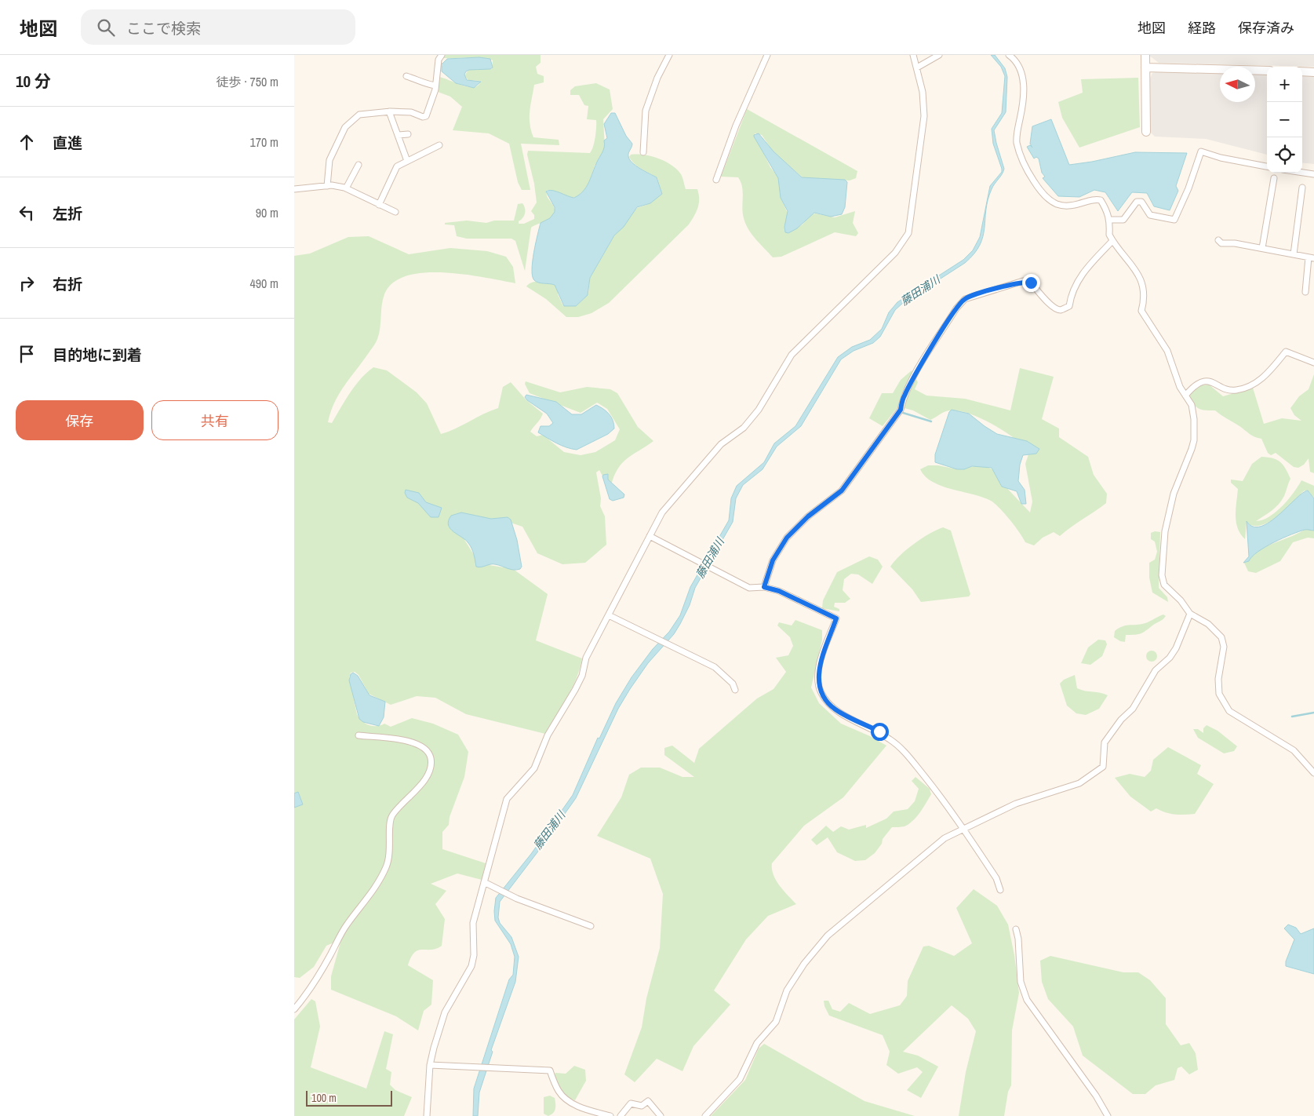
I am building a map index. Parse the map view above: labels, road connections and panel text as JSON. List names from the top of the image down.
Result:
{
  "water": ["藤田浦川"],
  "scale_bar": "100 m",
  "north": "left",
  "page": {
    "header": "地図",
    "search": "ここで検索",
    "nav": ["地図", "経路", "保存済み"],
    "heading": ["10 分", "徒歩 · 750 m"],
    "map_buttons": ["+", "−"],
    "list": [
      ["直進", "170 m"],
      ["左折", "90 m"],
      ["右折", "490 m"],
      "目的地に到着"
    ],
    "buttons": ["保存", "共有"],
    "scale": "100 m"
  }
}
